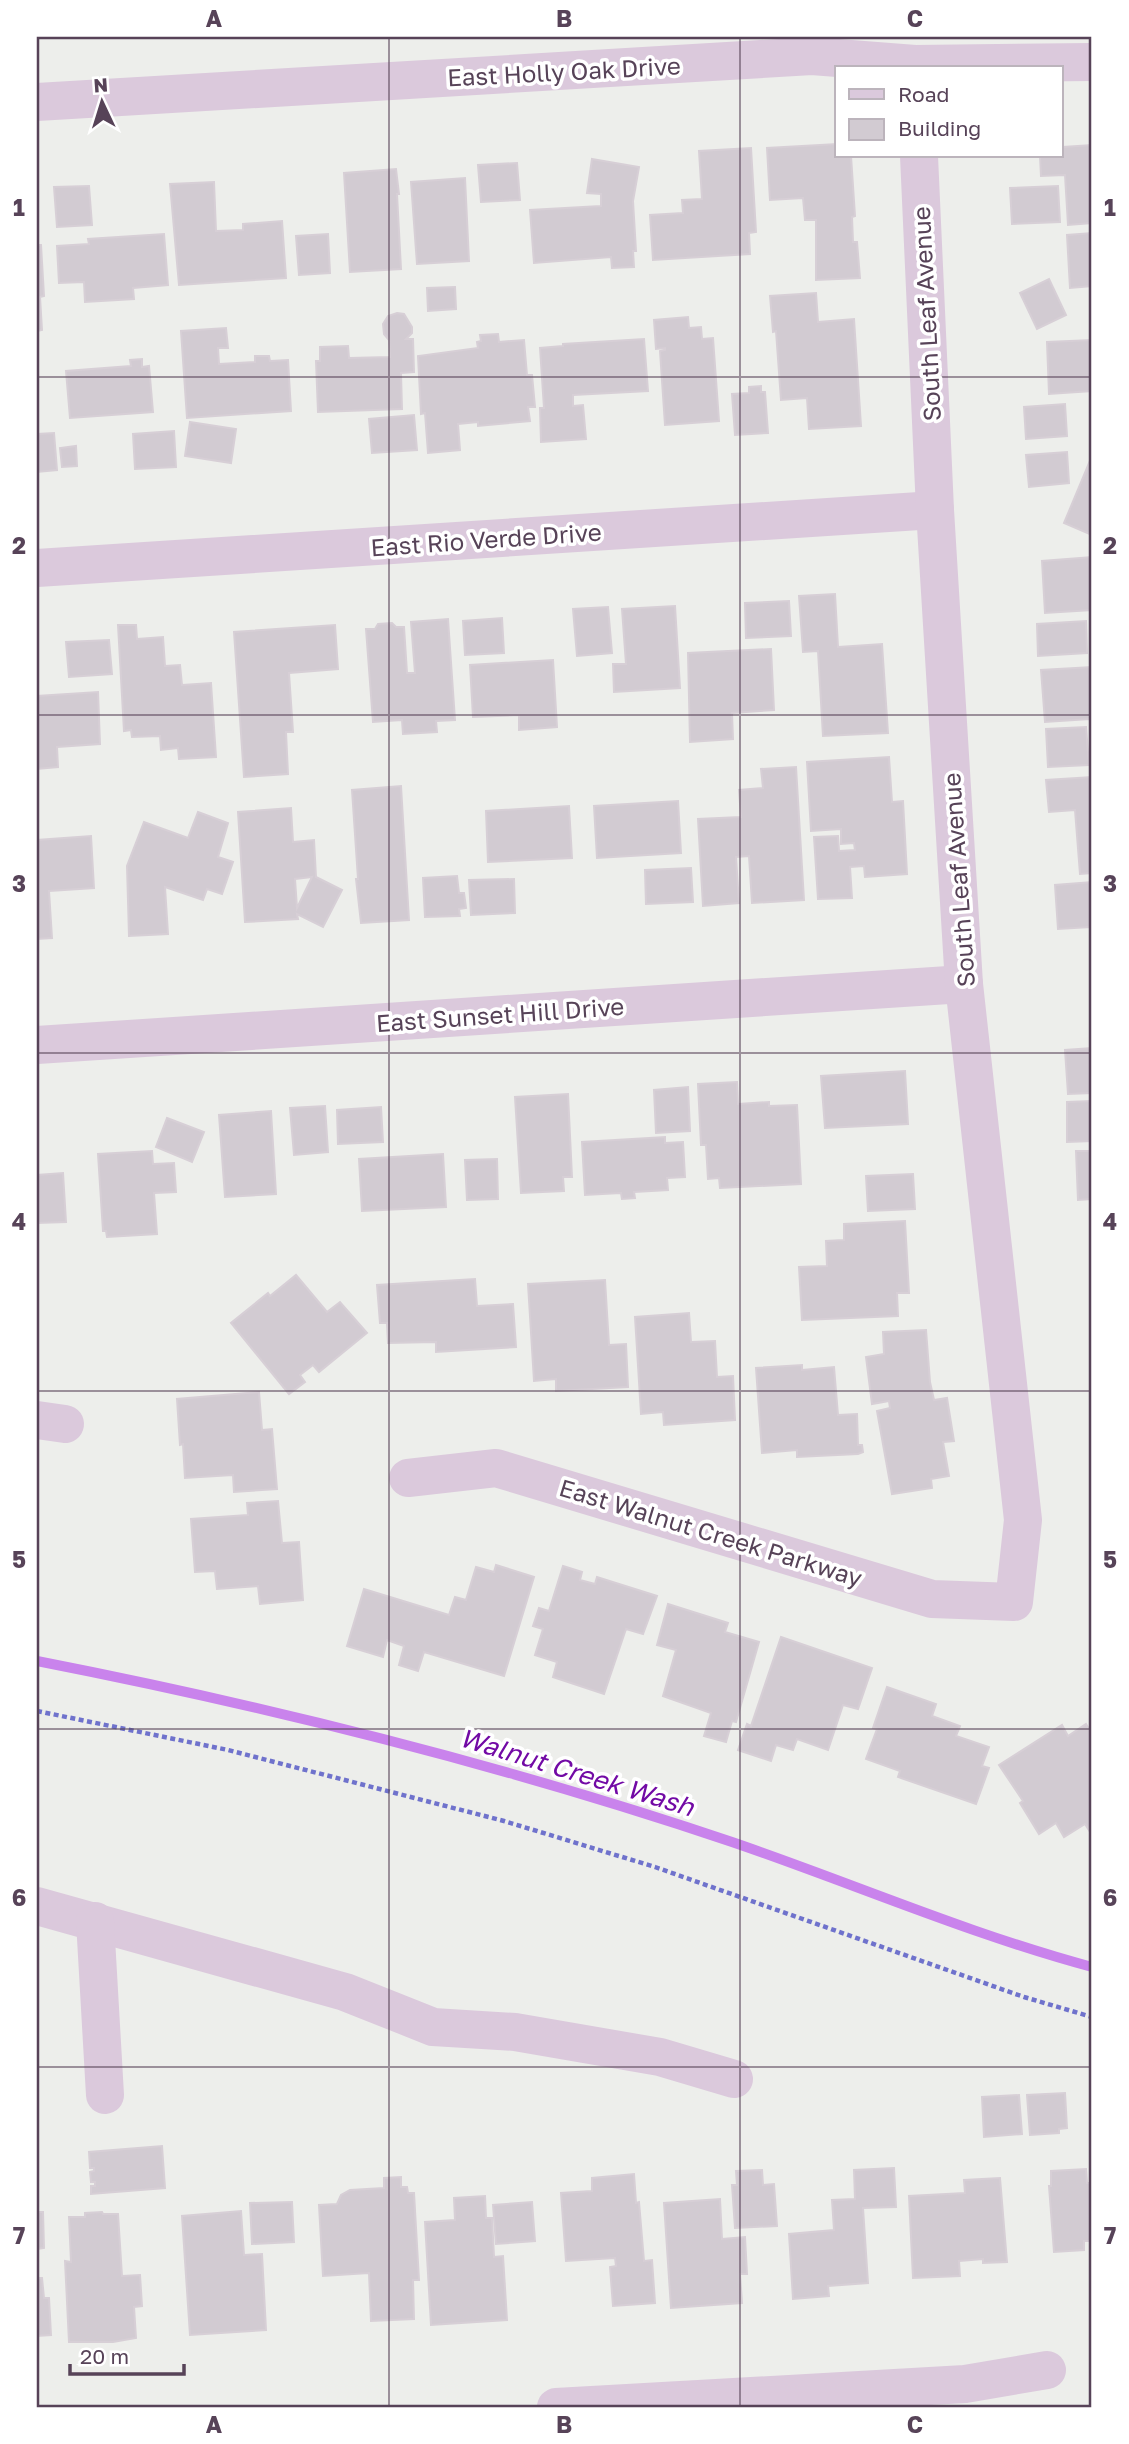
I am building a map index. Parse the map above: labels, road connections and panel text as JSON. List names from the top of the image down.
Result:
{
  "streets": {
    "street": [
      "East Holly Oak Drive",
      "South Leaf Avenue",
      "East Rio Verde Drive",
      "East Sunset Hill Drive",
      "East Walnut Creek Parkway"
    ]
  },
  "crossings": [
    ["South Leaf Avenue", "East Rio Verde Drive"],
    ["South Leaf Avenue", "East Sunset Hill Drive"],
    ["South Leaf Avenue", "East Walnut Creek Parkway"]
  ],
  "water": ["Walnut Creek Wash"],
  "legend": ["Road", "Building"],
  "scale_bar": "20 m",
  "north": "top",
  "grid": {
    "columns": ["A", "B", "C"],
    "rows": [
      "1",
      "2",
      "3",
      "4",
      "5",
      "6",
      "7"
    ]
  }
}
